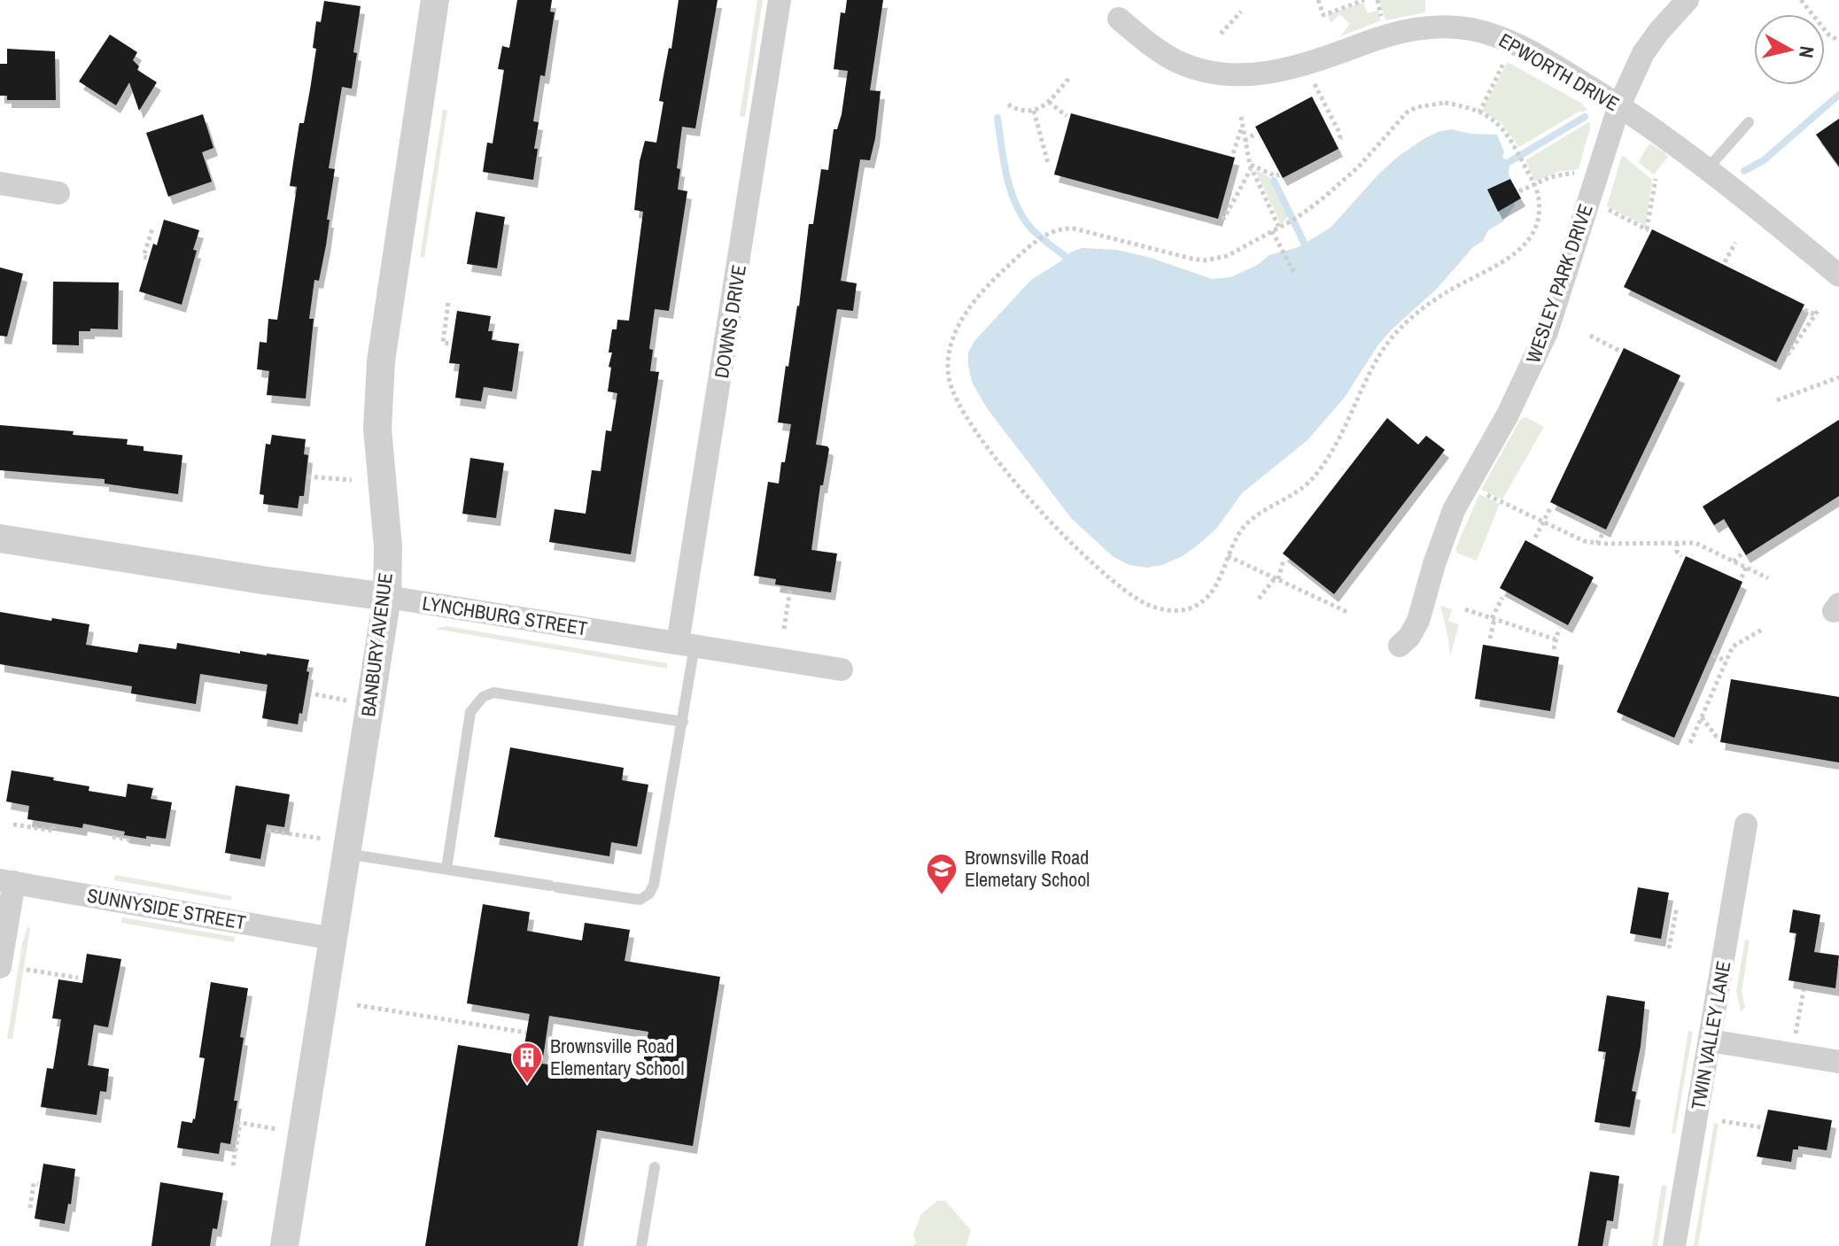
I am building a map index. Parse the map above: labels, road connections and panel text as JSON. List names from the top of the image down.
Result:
{
  "streets": {
    "street": [
      "EPWORTH DRIVE",
      "WESLEY PARK DRIVE",
      "DOWNS DRIVE",
      "LYNCHBURG STREET",
      "BANBURY AVENUE",
      "SUNNYSIDE STREET",
      "TWIN VALLEY LANE"
    ]
  },
  "crossings": [
    ["EPWORTH DRIVE", "WESLEY PARK DRIVE"],
    ["DOWNS DRIVE", "LYNCHBURG STREET"],
    ["LYNCHBURG STREET", "BANBURY AVENUE"],
    ["BANBURY AVENUE", "SUNNYSIDE STREET"]
  ],
  "places": {
    "school or university": ["Brownsville Road Elemetary School"],
    "building": ["Brownsville Road Elementary School"]
  },
  "north": "right"
}
